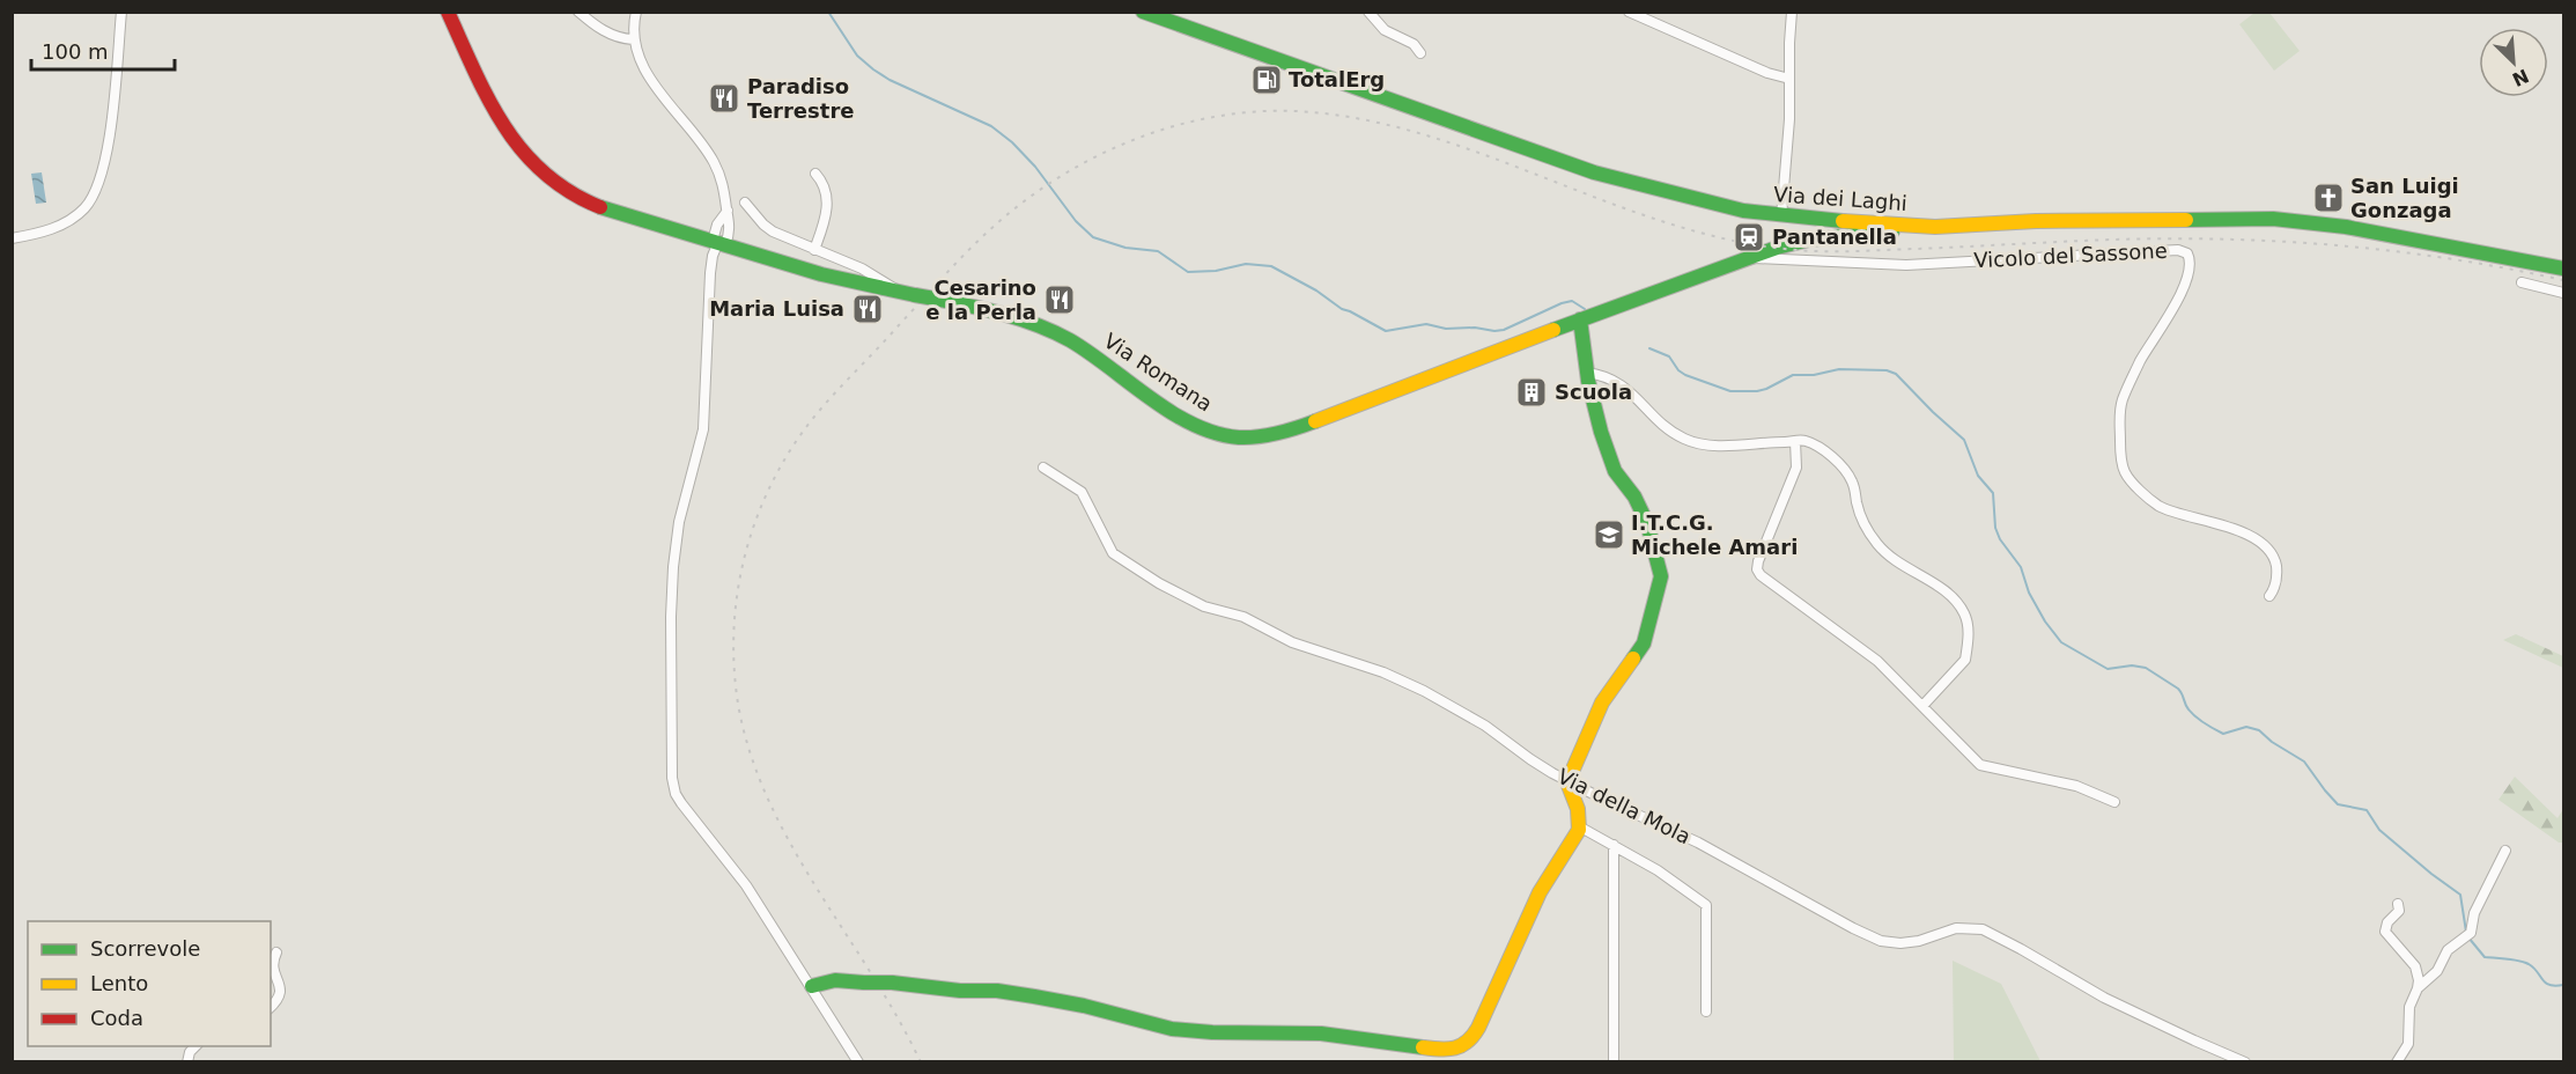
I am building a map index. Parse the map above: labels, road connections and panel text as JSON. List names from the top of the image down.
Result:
{
  "streets": {
    "street": [
      "Via dei Laghi",
      "Vicolo del Sassone",
      "Via Romana",
      "Via della Mola"
    ]
  },
  "crossings": [
    ["Via dei Laghi", "Via Romana"],
    ["Vicolo del Sassone", "Via Romana"]
  ],
  "places": {
    "fuel station": ["TotalErg"],
    "restaurant": ["Paradiso Terrestre", "Cesarino e la Perla", "Maria Luisa"],
    "church": ["San Luigi Gonzaga"],
    "station": ["Pantanella"],
    "building": ["Scuola"],
    "school or university": ["I.T.C.G. Michele Amari"]
  },
  "legend": ["Scorrevole", "Lento", "Coda"],
  "scale_bar": "100 m",
  "north": "bottom right"
}
